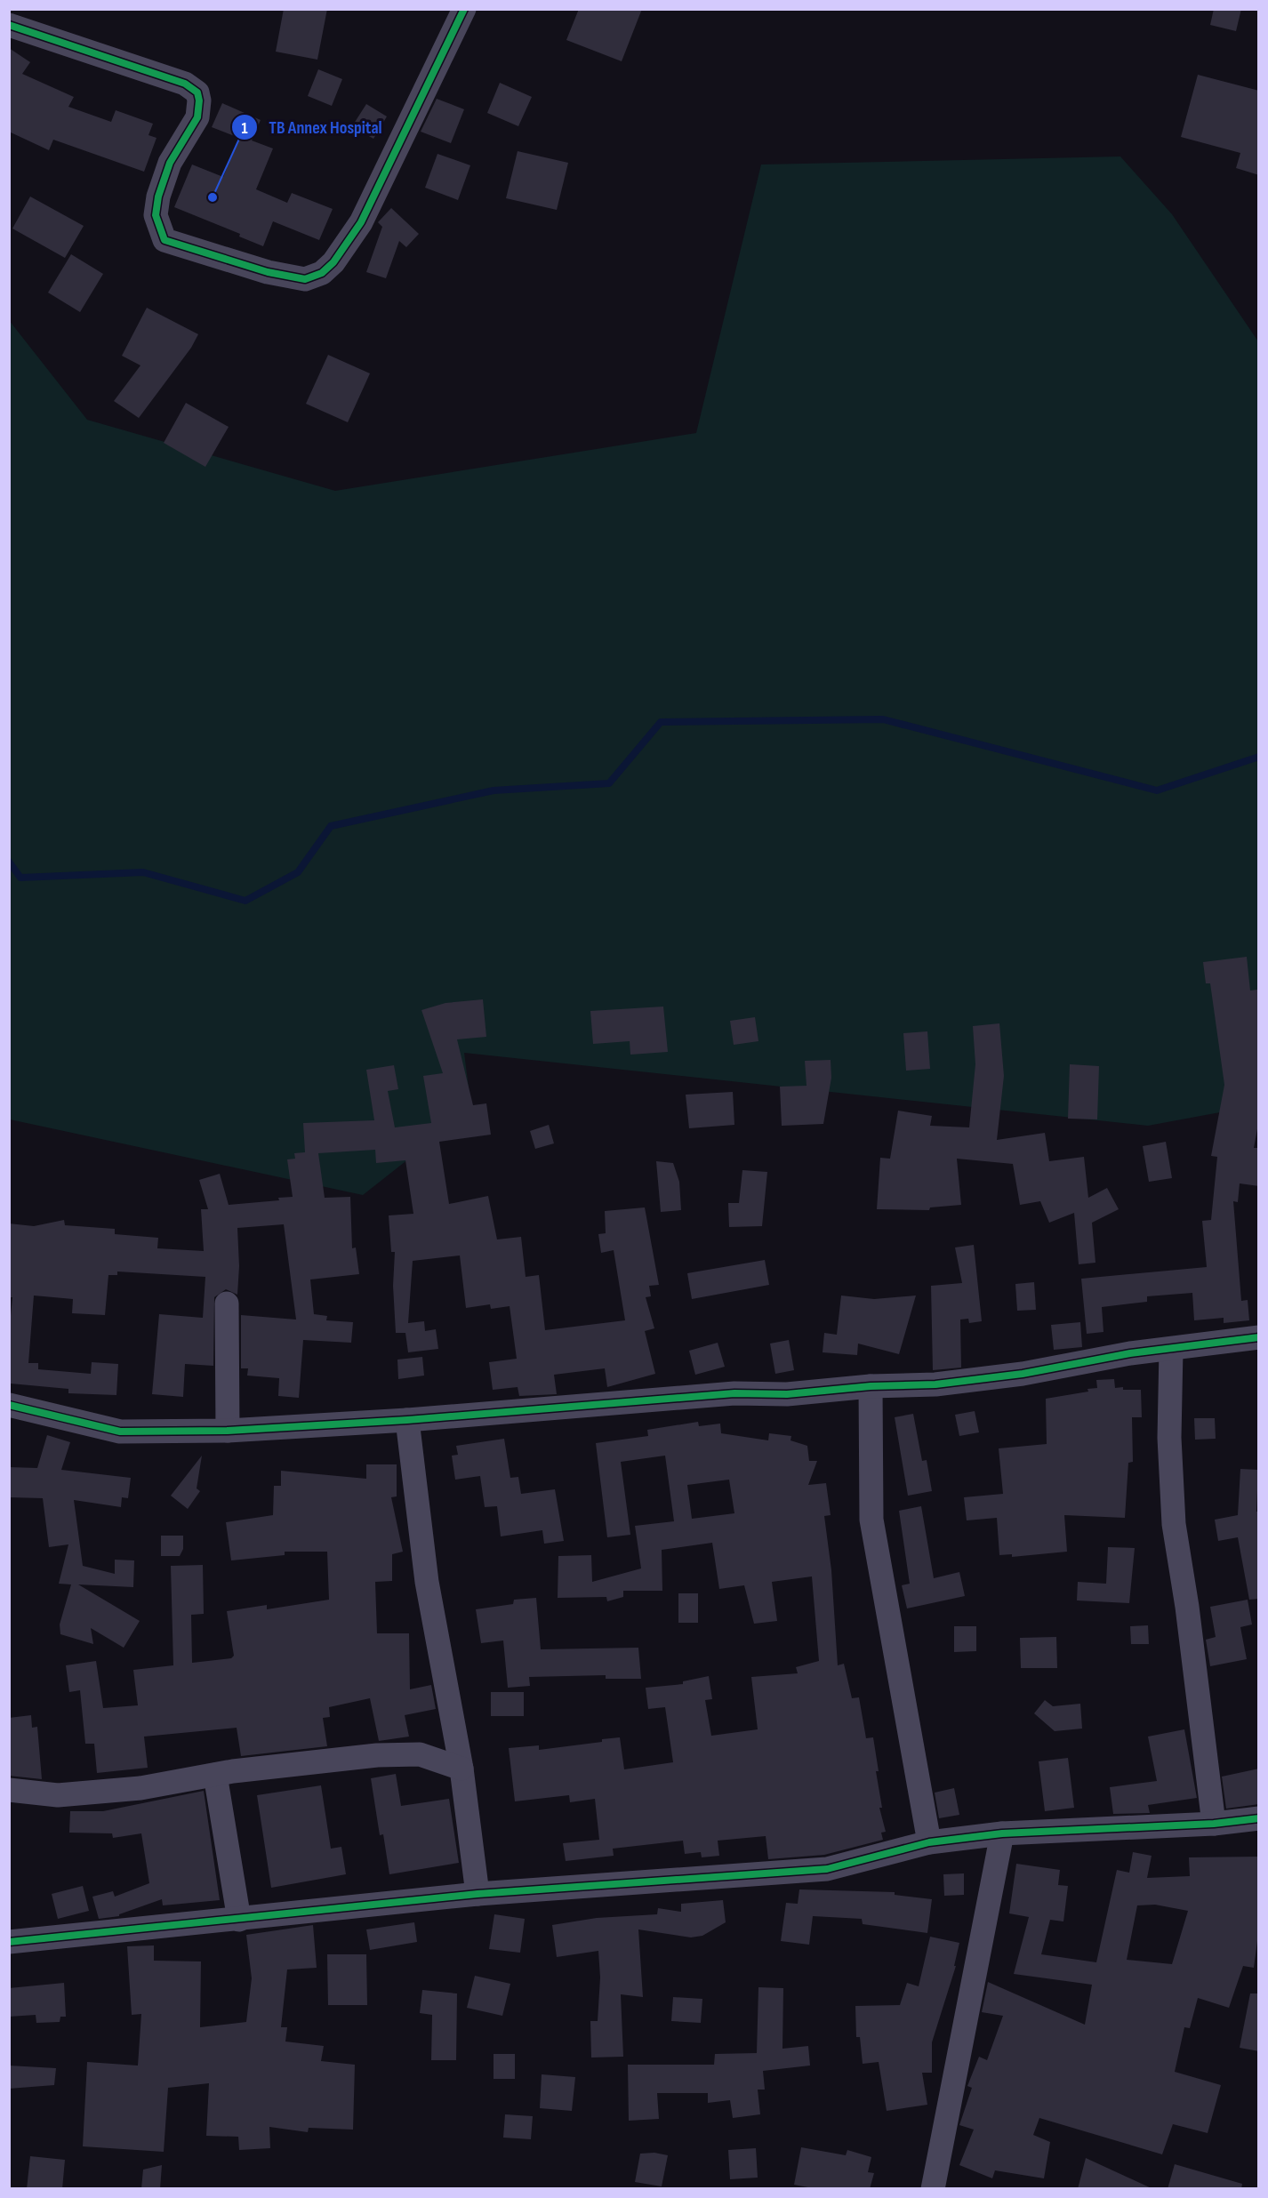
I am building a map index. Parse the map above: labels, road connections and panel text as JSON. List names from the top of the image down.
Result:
{
  "places": ["TB Annex Hospital"]
}
